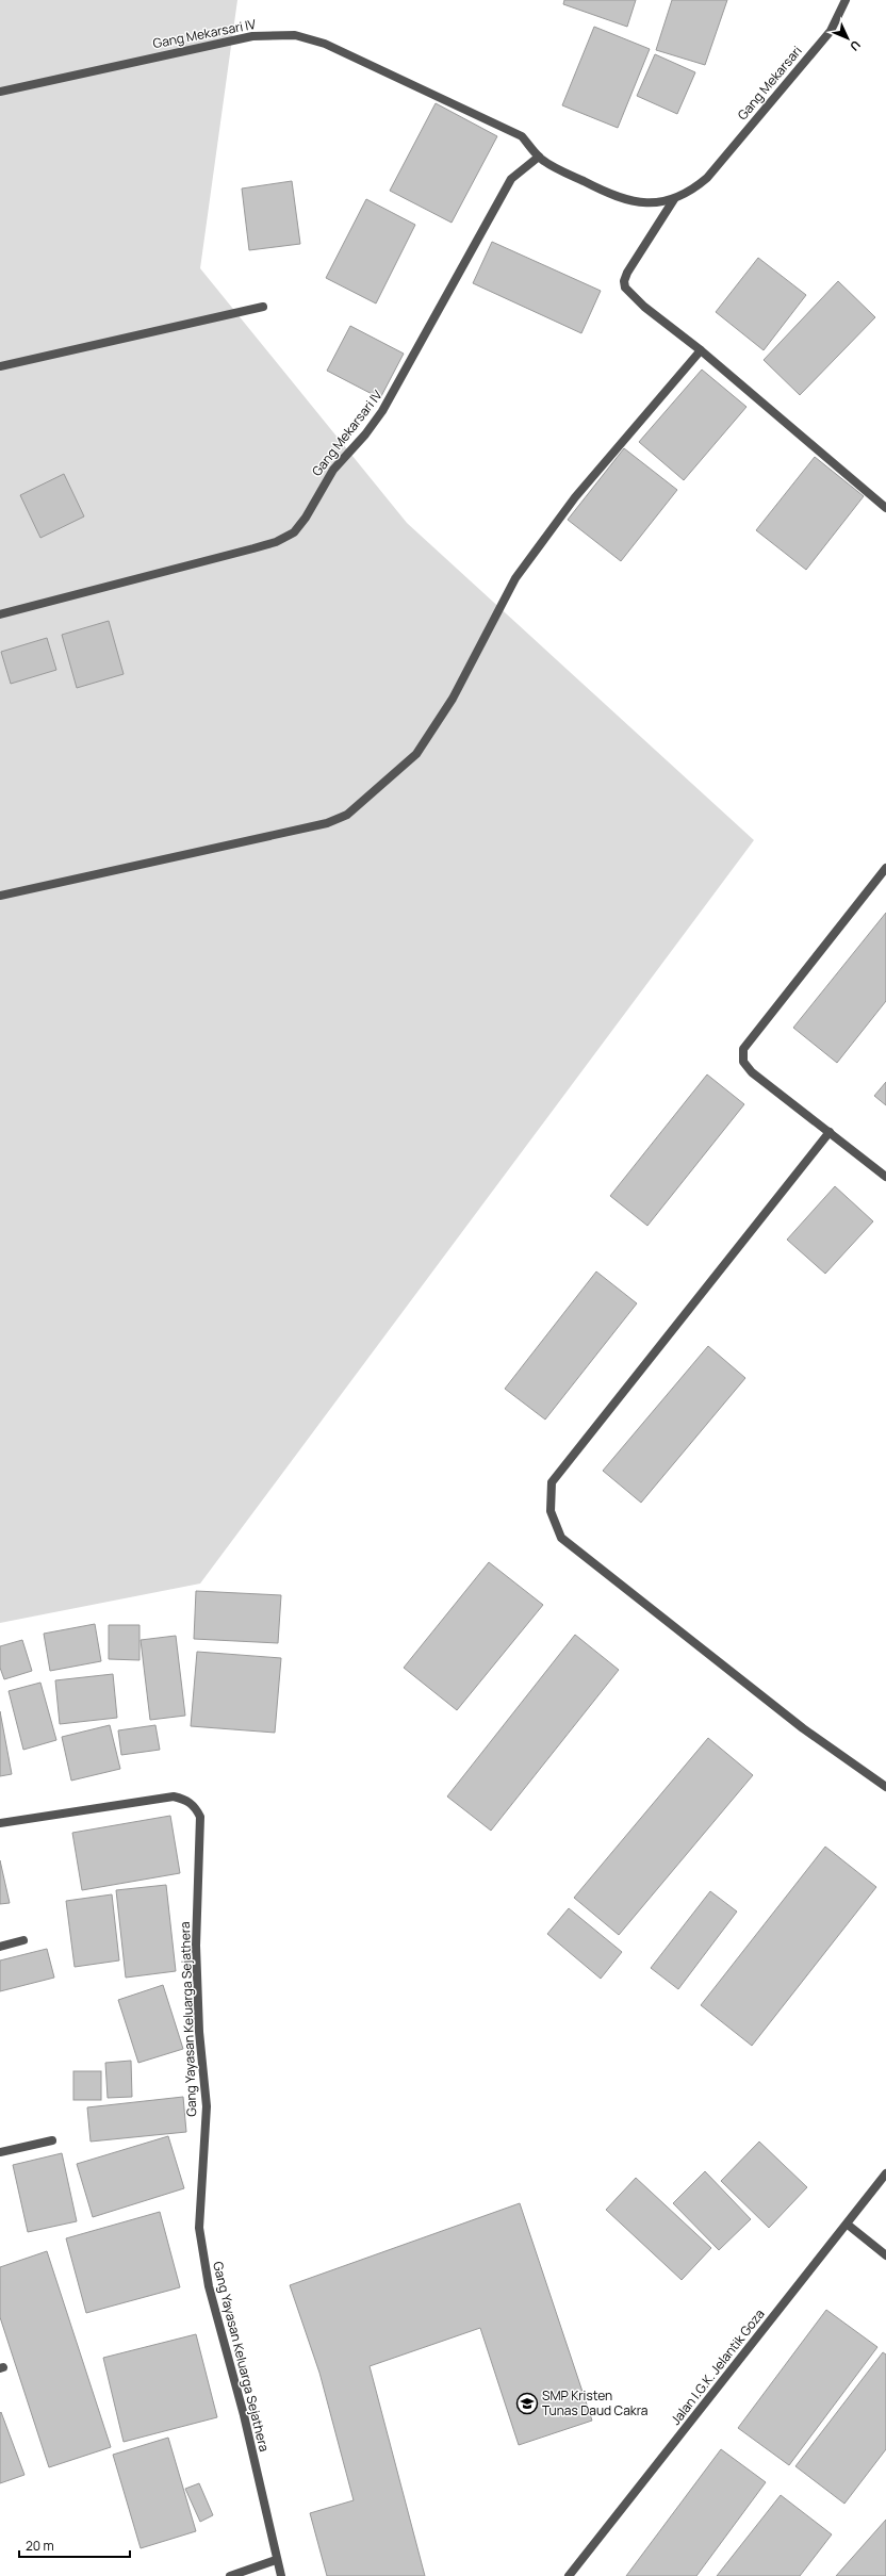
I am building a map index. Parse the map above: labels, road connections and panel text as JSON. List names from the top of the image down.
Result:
{
  "streets": {
    "street": [
      "Gang Mekarsari IV",
      "Gang Mekarsari",
      "Gang Yayasan Keluarga Sejathera",
      "Jalan I.G.K. Jelantik Goza"
    ]
  },
  "crossings": [
    ["Gang Mekarsari IV", "Gang Mekarsari"]
  ],
  "places": {
    "school or university": ["SMP Kristen Tunas Daud Cakra"]
  },
  "scale_bar": "20 m",
  "north": "bottom right"
}
